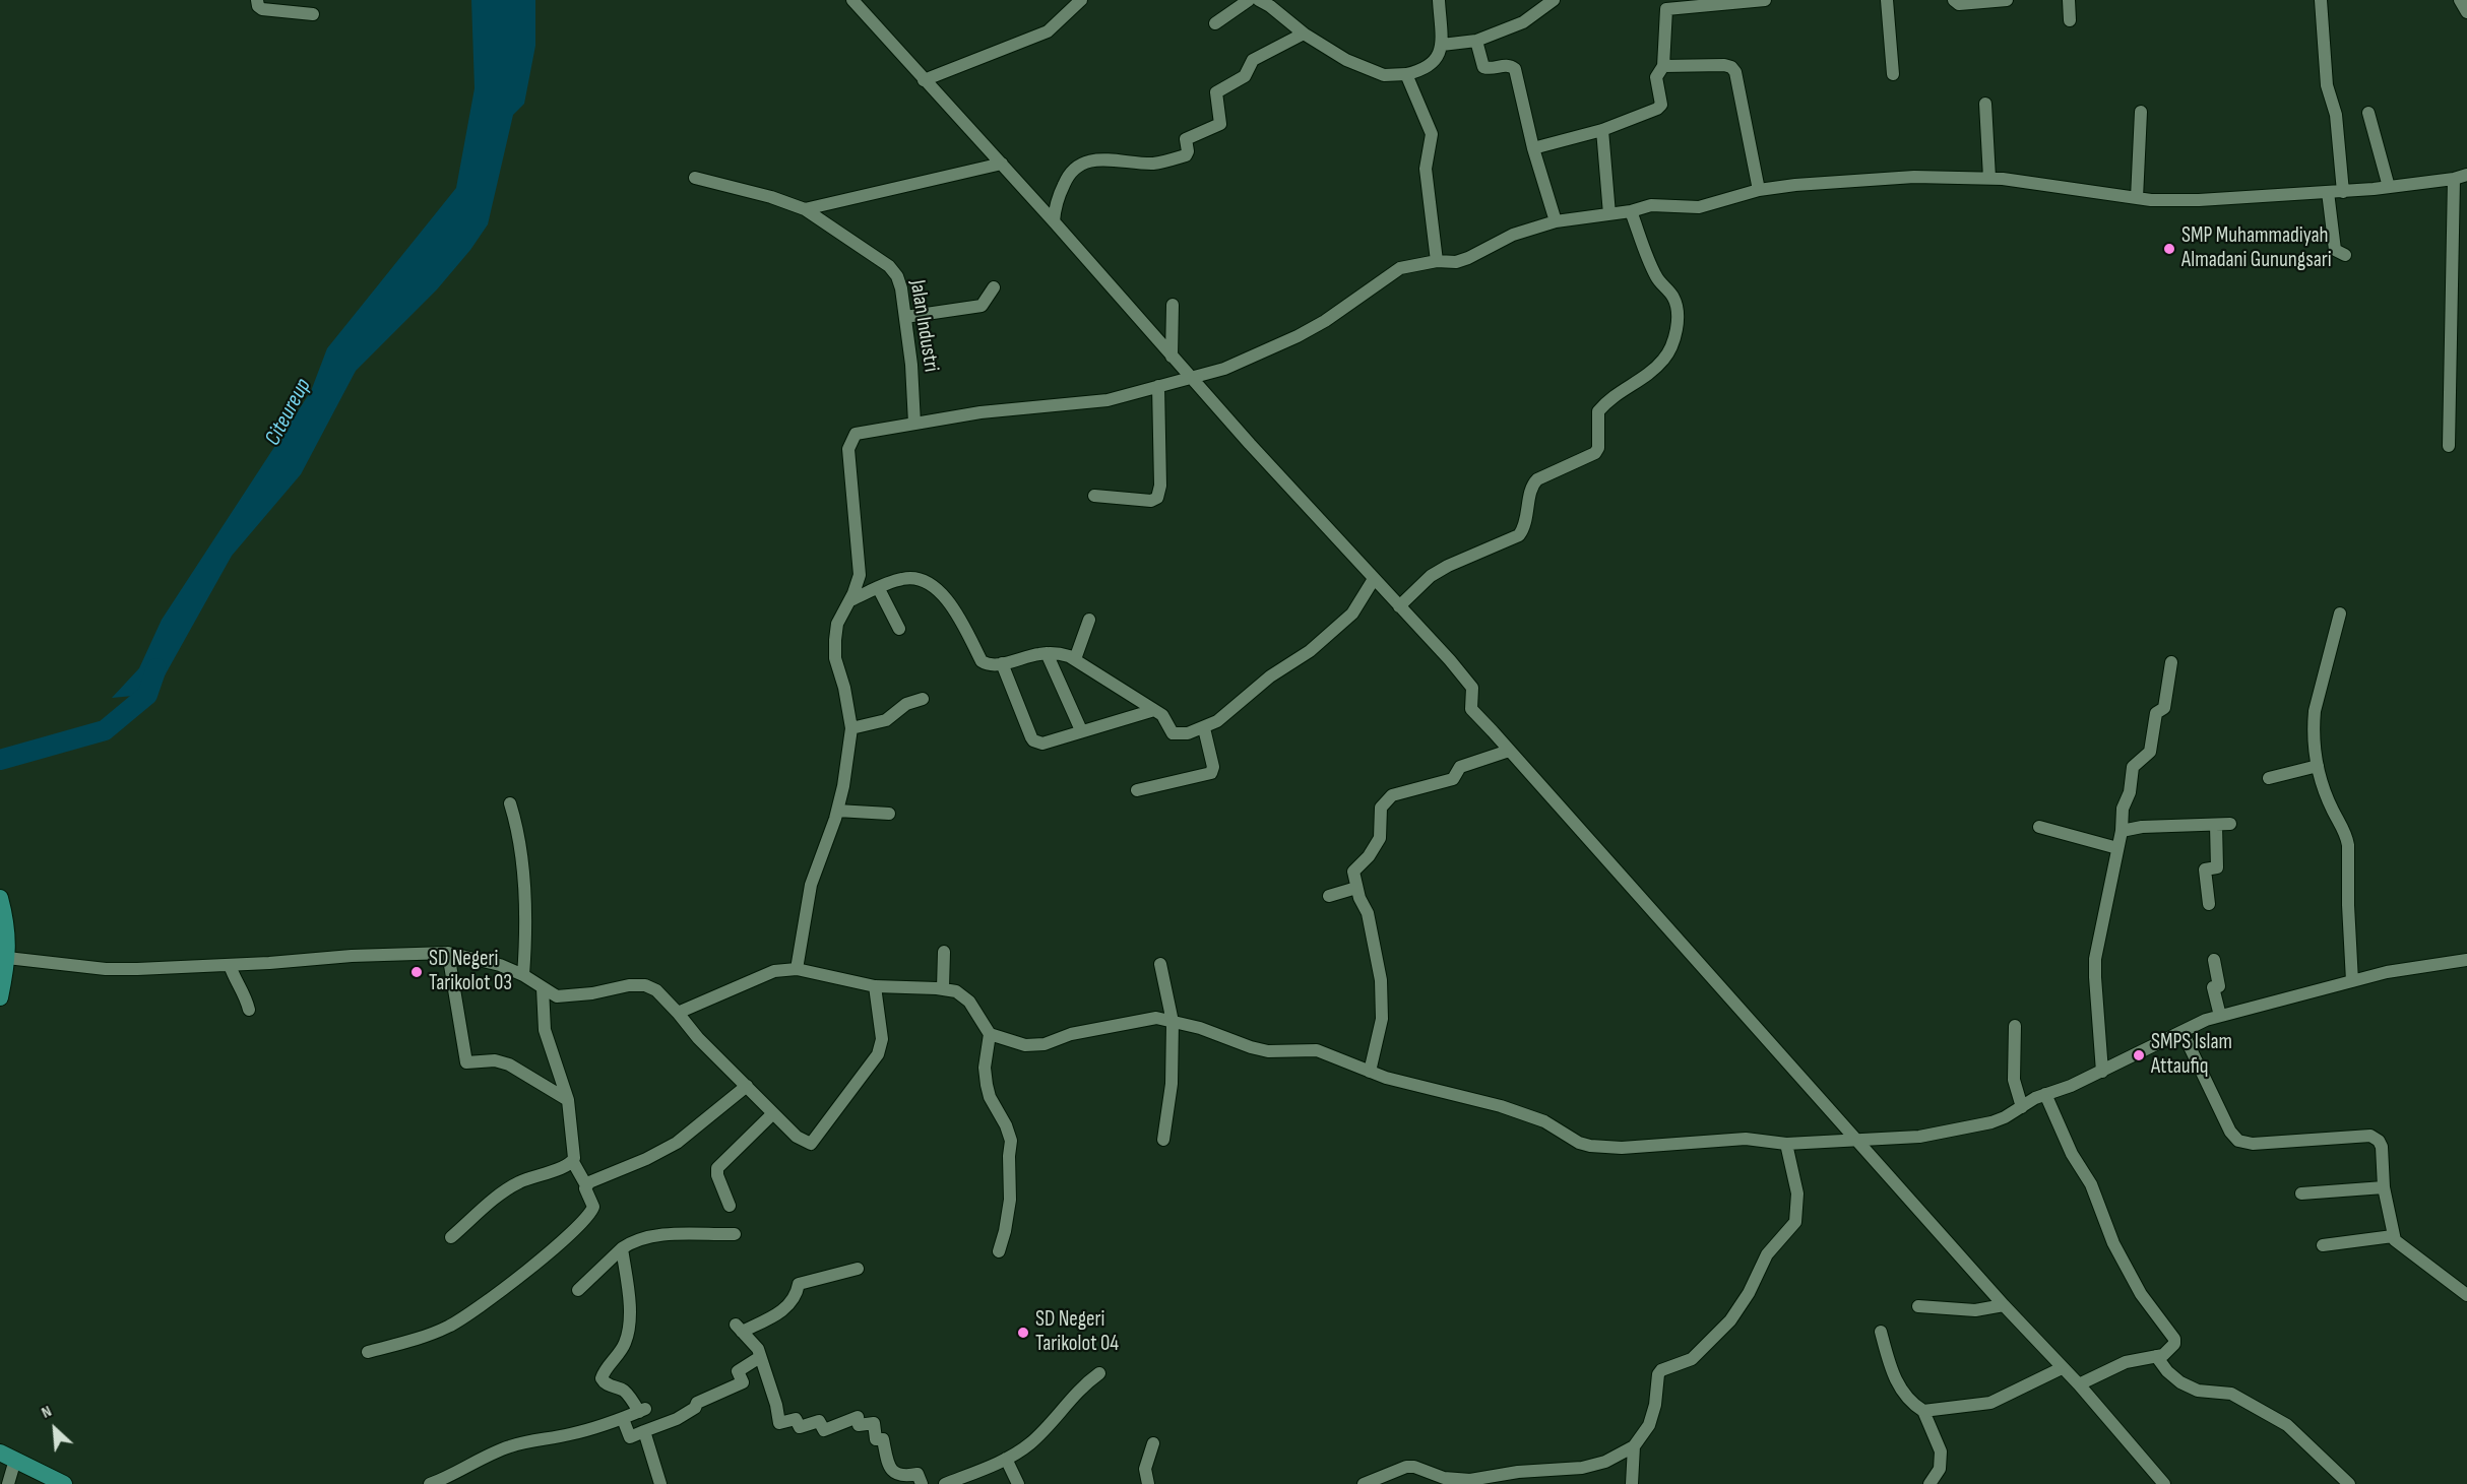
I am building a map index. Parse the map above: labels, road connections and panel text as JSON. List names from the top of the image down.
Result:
{
  "streets": {
    "street": ["Jalan Industri"]
  },
  "water": ["Citeureup"],
  "places": [
    "SMP Muhammadiyah Almadani Gunungsari",
    "SD Negeri Tarikolot 03",
    "SMPS Islam Attaufiq",
    "SD Negeri Tarikolot 04"
  ],
  "north": "top left"
}
